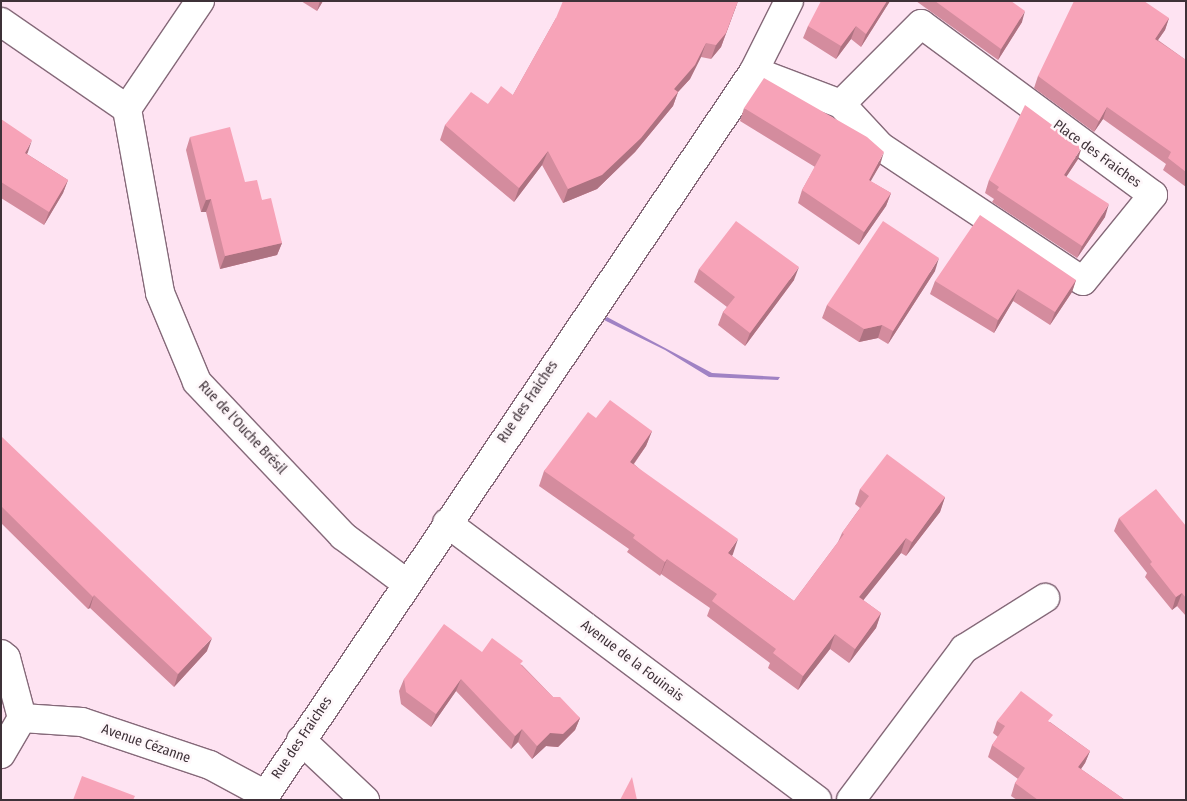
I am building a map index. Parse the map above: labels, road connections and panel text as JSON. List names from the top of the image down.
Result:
{
  "streets": {
    "street": [
      "Place des Fraiches",
      "Rue des Fraiches",
      "Rue de l'Ouche Brésil",
      "Avenue de la Fouinais",
      "Avenue Cézanne"
    ]
  },
  "crossings": [
    ["Place des Fraiches", "Rue des Fraiches"],
    ["Rue des Fraiches", "Rue de l'Ouche Brésil"],
    ["Rue des Fraiches", "Avenue de la Fouinais"],
    ["Rue des Fraiches", "Avenue Cézanne"]
  ]
}
